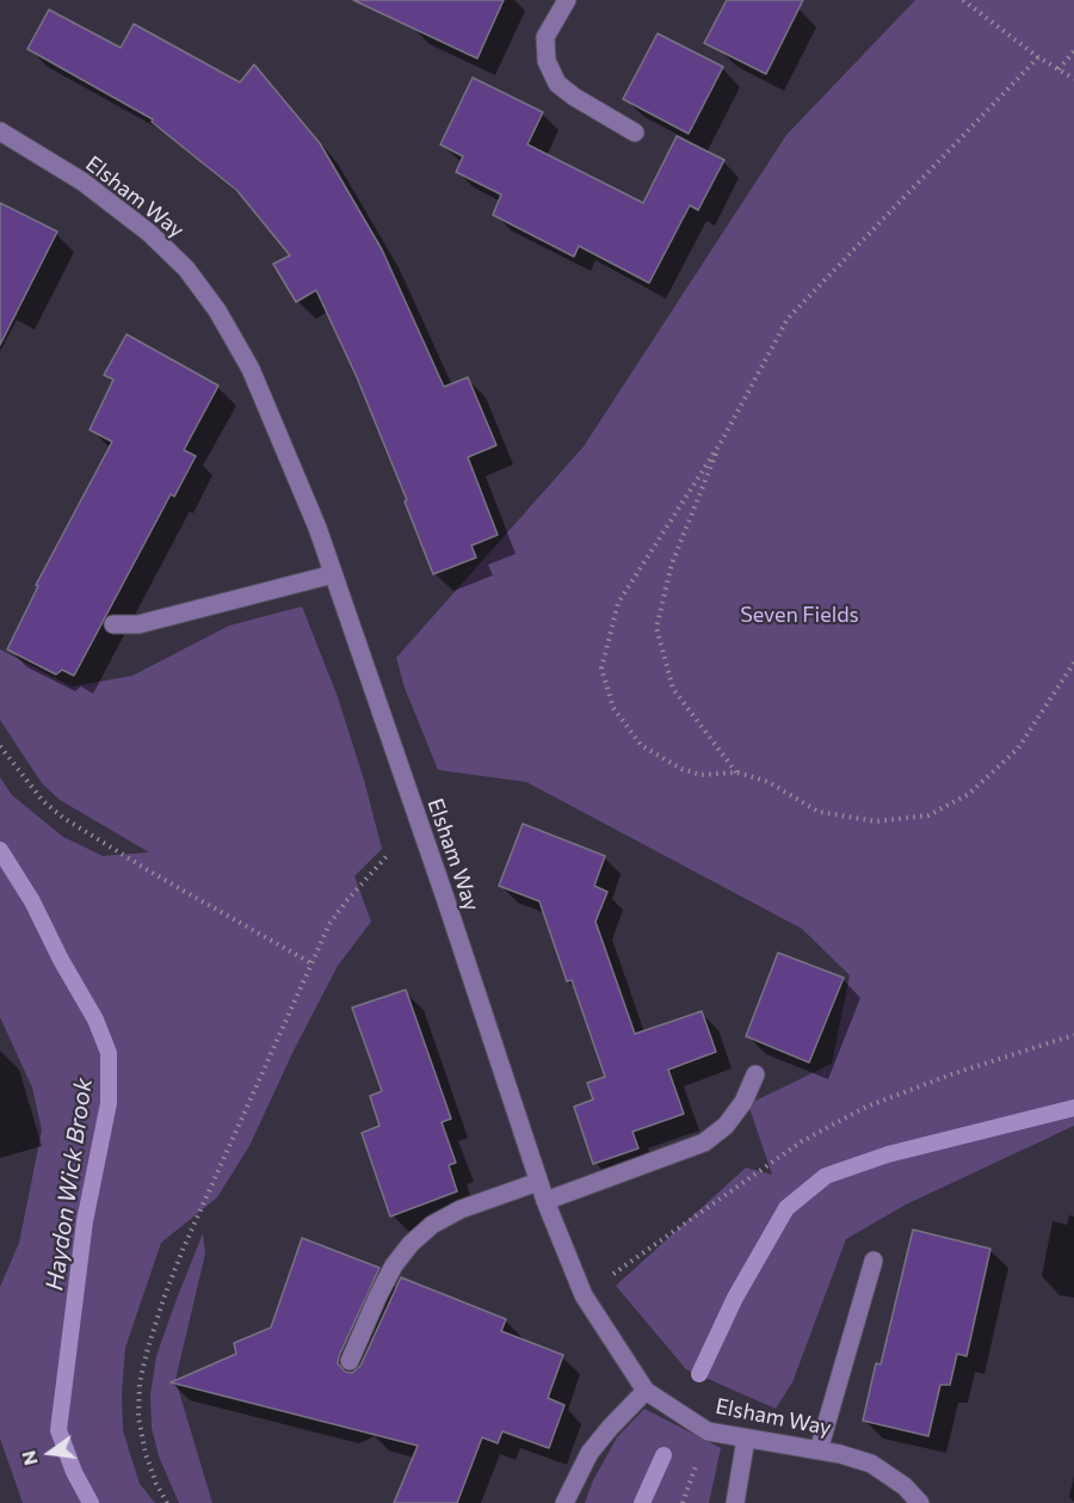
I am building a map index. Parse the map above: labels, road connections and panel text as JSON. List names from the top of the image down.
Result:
{
  "streets": {
    "street": ["Elsham Way"]
  },
  "water": ["Haydon Wick Brook"],
  "parks": ["Seven Fields"],
  "north": "left"
}
